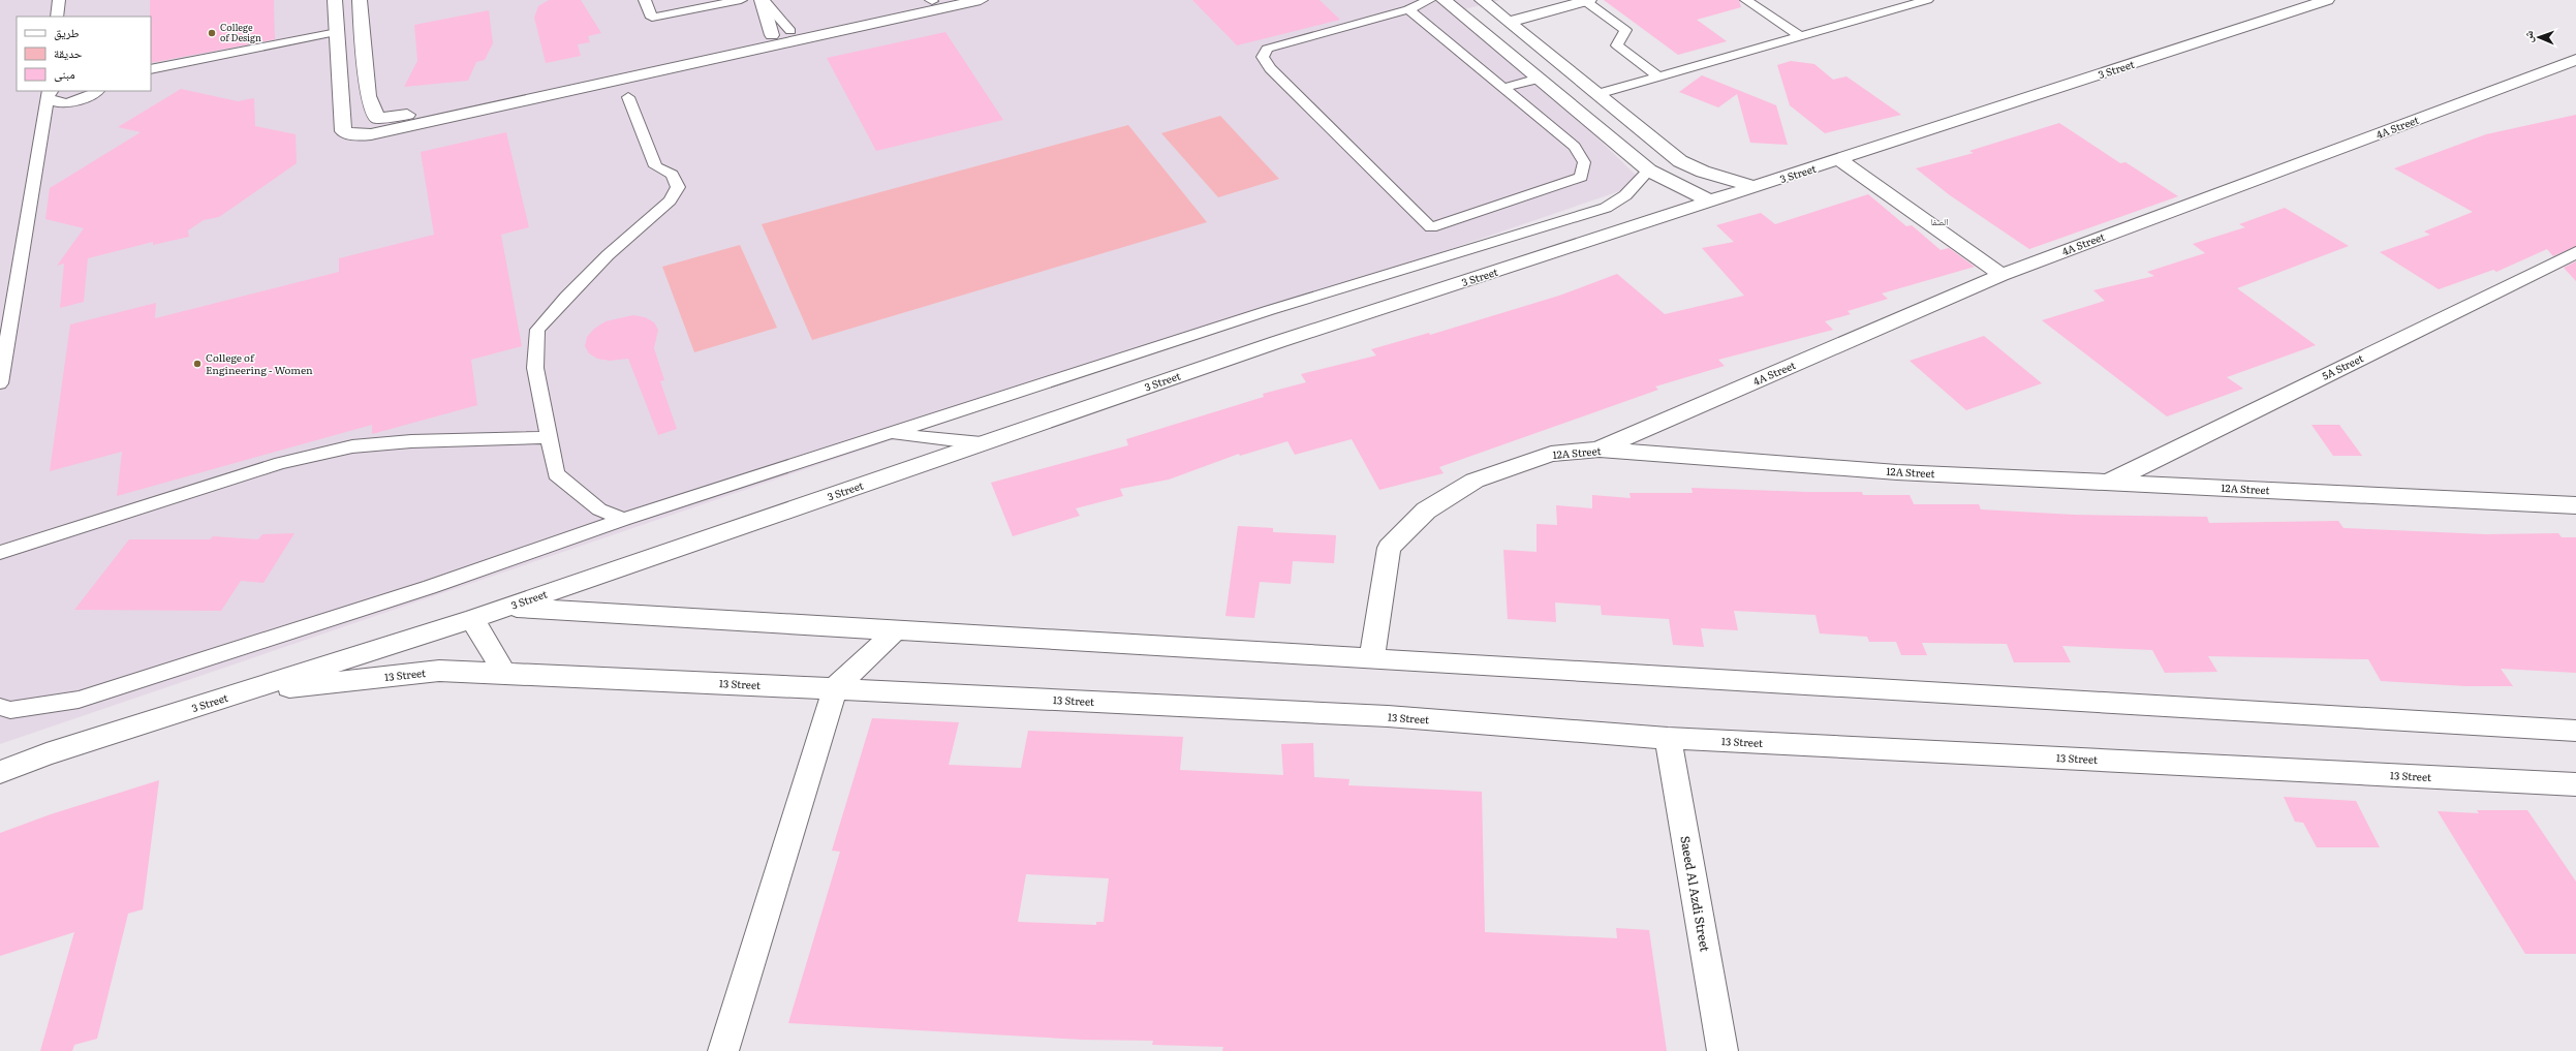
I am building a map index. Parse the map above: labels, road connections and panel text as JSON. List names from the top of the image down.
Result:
{
  "streets": {
    "street": [
      "3 Street",
      "4A Street",
      "5A Street",
      "12A Street",
      "13 Street",
      "Saeed Al Azdi Street"
    ]
  },
  "crossings": [
    ["3 Street", "13 Street"],
    ["4A Street", "12A Street"],
    ["5A Street", "12A Street"],
    ["13 Street", "Saeed Al Azdi Street"]
  ],
  "districts": ["الصفا"],
  "places": ["College of Design", "College of Engineering - Women"],
  "legend": ["طريق", "حديقة", "مبنى"],
  "north": "left"
}
